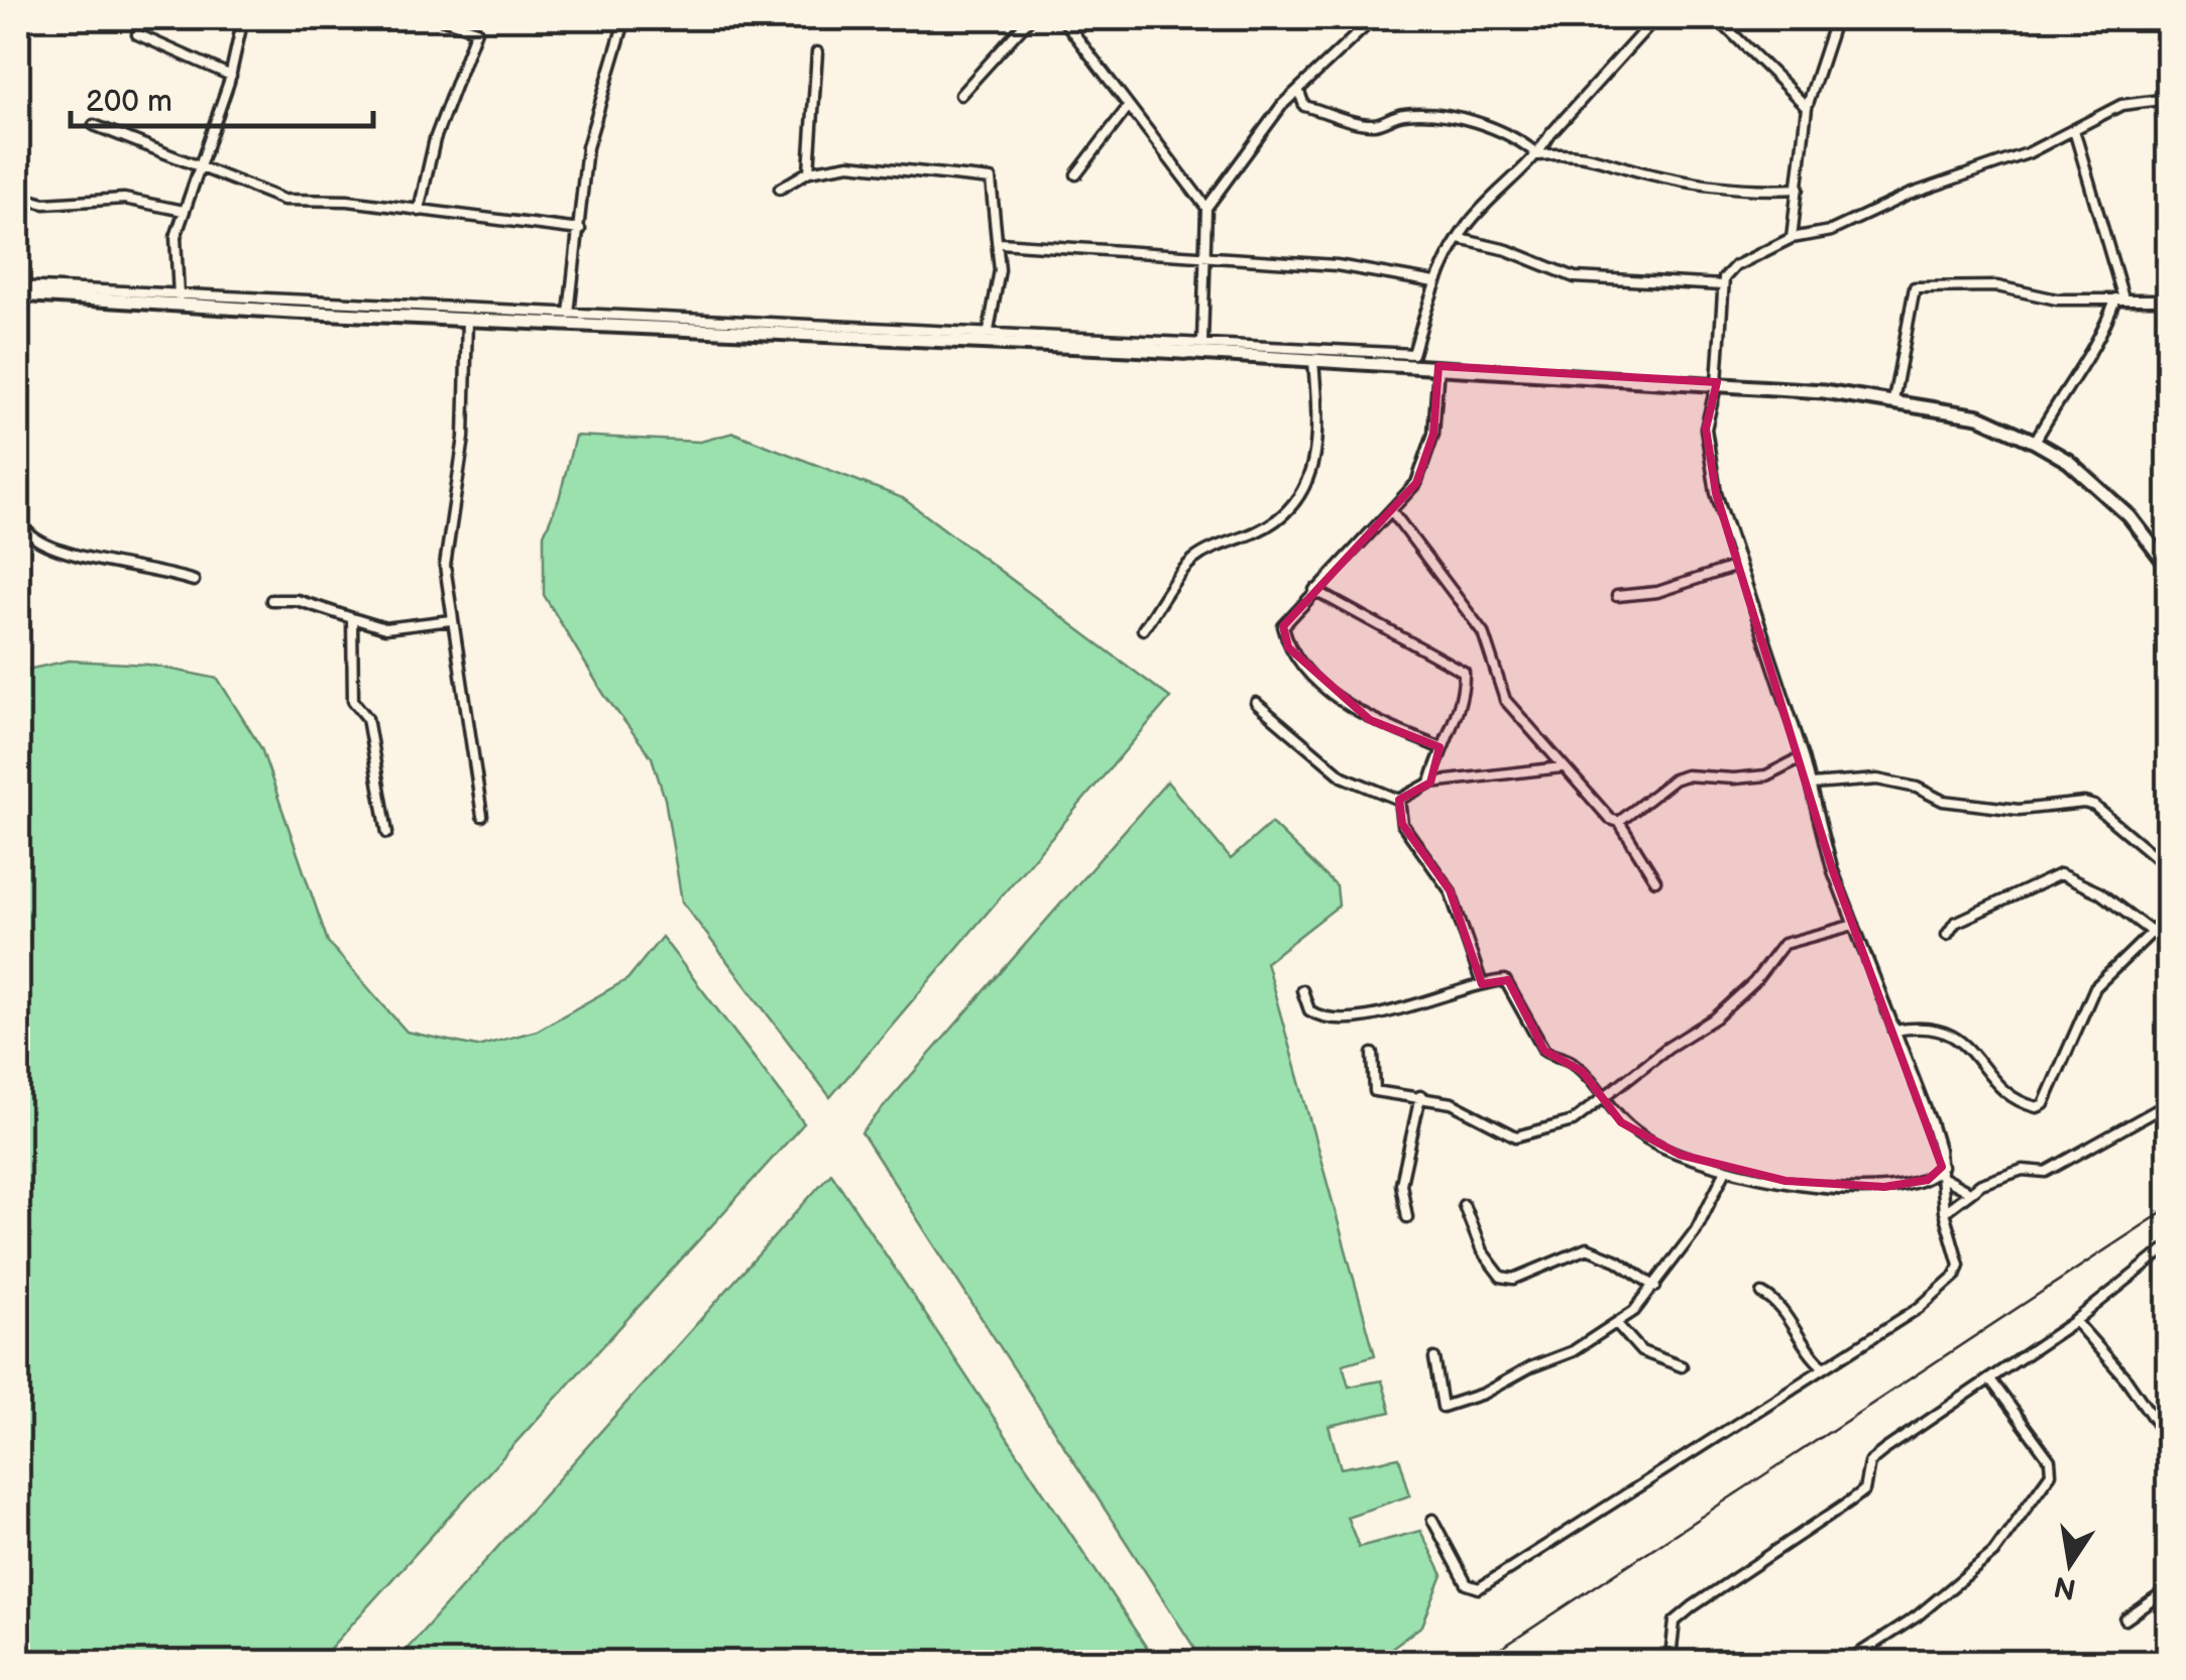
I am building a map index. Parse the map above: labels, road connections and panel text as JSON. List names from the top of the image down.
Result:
{
  "scale_bar": "200 m",
  "north": "bottom"
}
